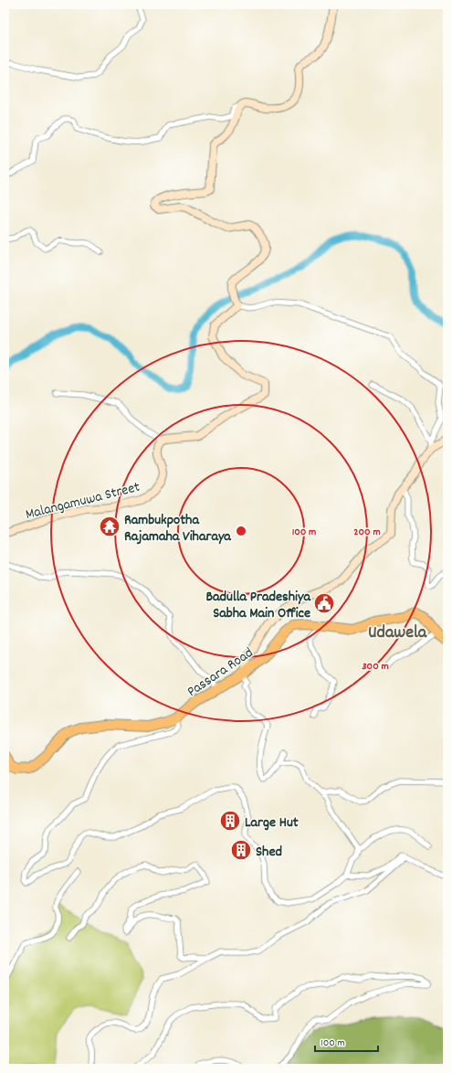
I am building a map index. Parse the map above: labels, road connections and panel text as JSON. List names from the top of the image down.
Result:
{
  "streets": {
    "highway": ["Passara Road"],
    "street": ["Malangamuwa Street"]
  },
  "districts": ["Udawela"],
  "places": {
    "temple": ["Rambukpotha Rajamaha Viharaya"],
    "public building": ["Badulla Pradeshiya Sabha Main Office"],
    "building": ["Large Hut", "Shed"]
  },
  "scale_bar": "100 m",
  "rings": ["100 m", "200 m", "300 m"]
}
